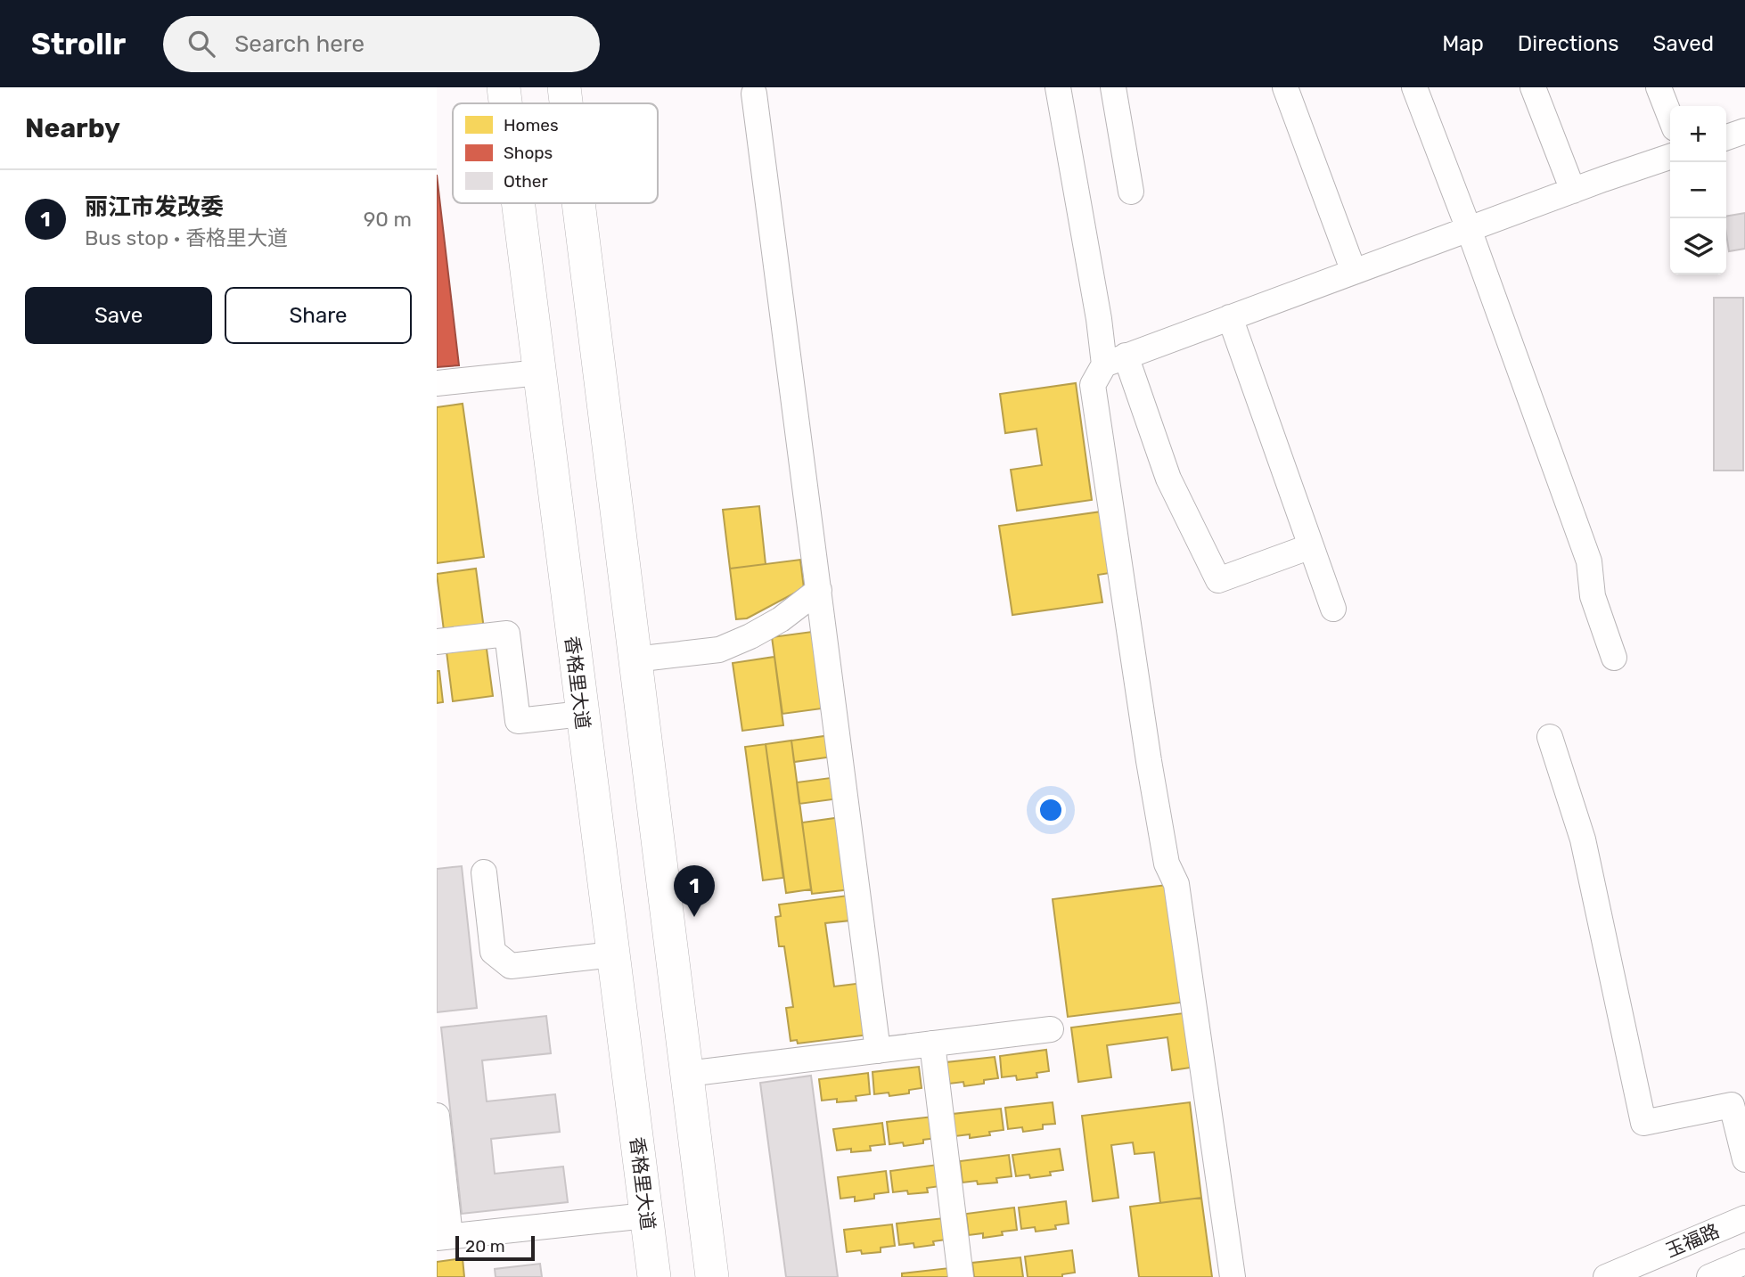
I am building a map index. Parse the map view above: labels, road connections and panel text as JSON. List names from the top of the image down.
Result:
{
  "streets": {
    "main road": ["香格里大道"],
    "street": ["玉福路"]
  },
  "legend": ["Homes", "Shops", "Other"],
  "scale_bar": "20 m",
  "page": {
    "header": "Strollr",
    "search": "Search here",
    "nav": ["Map", "Directions", "Saved"],
    "heading": "Nearby",
    "map_buttons": ["+", "−"],
    "list": [
      {
        "mark": "1",
        "name": "丽江市发改委",
        "note": "Bus stop · 香格里大道",
        "value": "90 m"
      }
    ],
    "buttons": ["Save", "Share"],
    "pins": "1",
    "scale": "20 m"
  }
}
